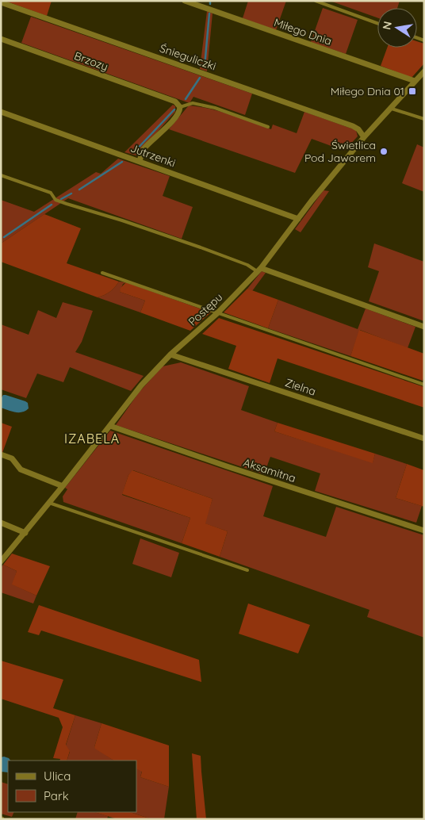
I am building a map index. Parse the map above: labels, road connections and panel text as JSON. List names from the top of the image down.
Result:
{
  "streets": {
    "street": [
      "Miłego Dnia",
      "Śnieguliczki",
      "Brzozy",
      "Jutrzenki",
      "Postępu",
      "Zielna",
      "Aksamitna"
    ]
  },
  "crossings": [
    ["Miłego Dnia", "Postępu"],
    ["Śnieguliczki", "Postępu"],
    ["Jutrzenki", "Postępu"],
    ["Postępu", "Zielna"],
    ["Postępu", "Aksamitna"]
  ],
  "districts": ["IZABELA"],
  "places": {
    "transit": ["Miłego Dnia 01"],
    "other": ["Świetlica Pod Jaworem"]
  },
  "legend": ["Ulica", "Park"],
  "north": "left"
}
